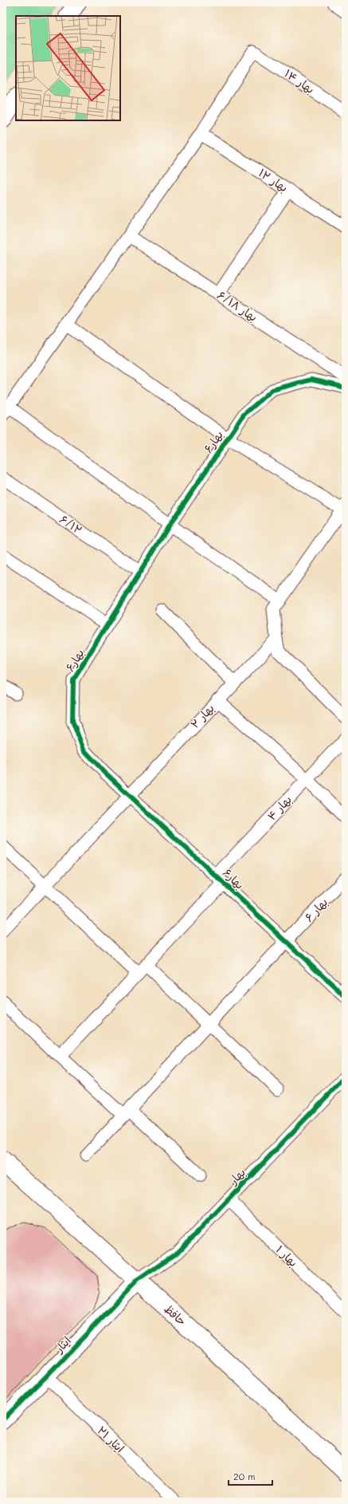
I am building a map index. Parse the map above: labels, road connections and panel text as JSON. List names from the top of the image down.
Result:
{
  "streets": {
    "main road": ["حافظ", "ایثار"],
    "street": [
      "بهار ۱۴",
      "بهار ۱۲",
      "بهار ۶/۱۸",
      "بهار۶",
      "۶/۱۲",
      "بهار ۲",
      "بهار ۴",
      "بهار ۶",
      "بهار",
      "بهار ۱",
      "ایثار ۲۱"
    ]
  },
  "crossings": [
    ["بهار ۱۴", "بهار ۱۲"],
    ["بهار۶", "۶/۱۲"],
    ["بهار۶", "بهار ۲"],
    ["بهار۶", "بهار ۴"],
    ["بهار۶", "بهار ۶"],
    ["بهار", "بهار ۱"],
    ["بهار", "حافظ"],
    ["بهار", "ایثار"],
    ["حافظ", "ایثار"],
    ["ایثار", "ایثار ۲۱"]
  ],
  "scale_bar": "20 m"
}
